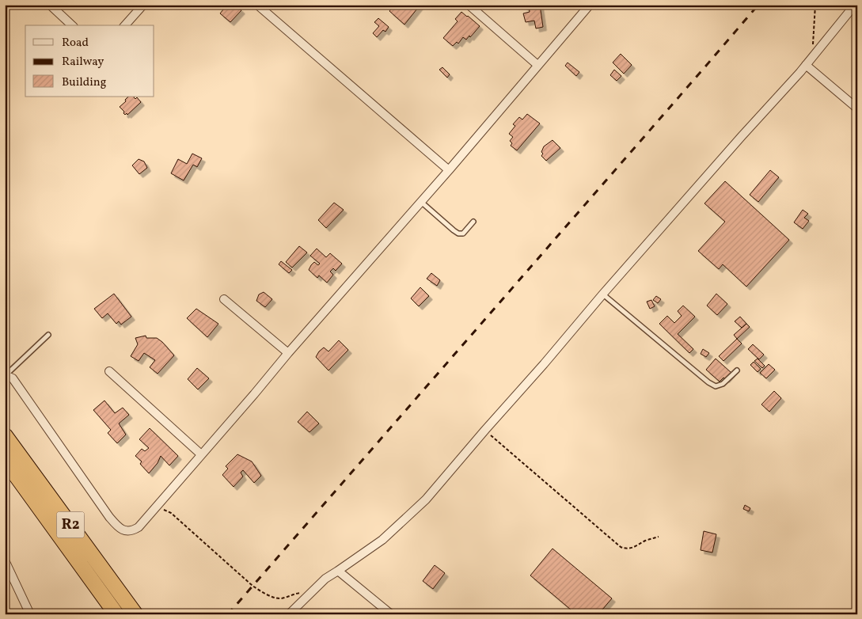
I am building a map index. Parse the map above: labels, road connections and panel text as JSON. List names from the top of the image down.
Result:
{
  "streets": {
    "highway": ["R2"]
  },
  "legend": ["Road", "Railway", "Building"]
}
